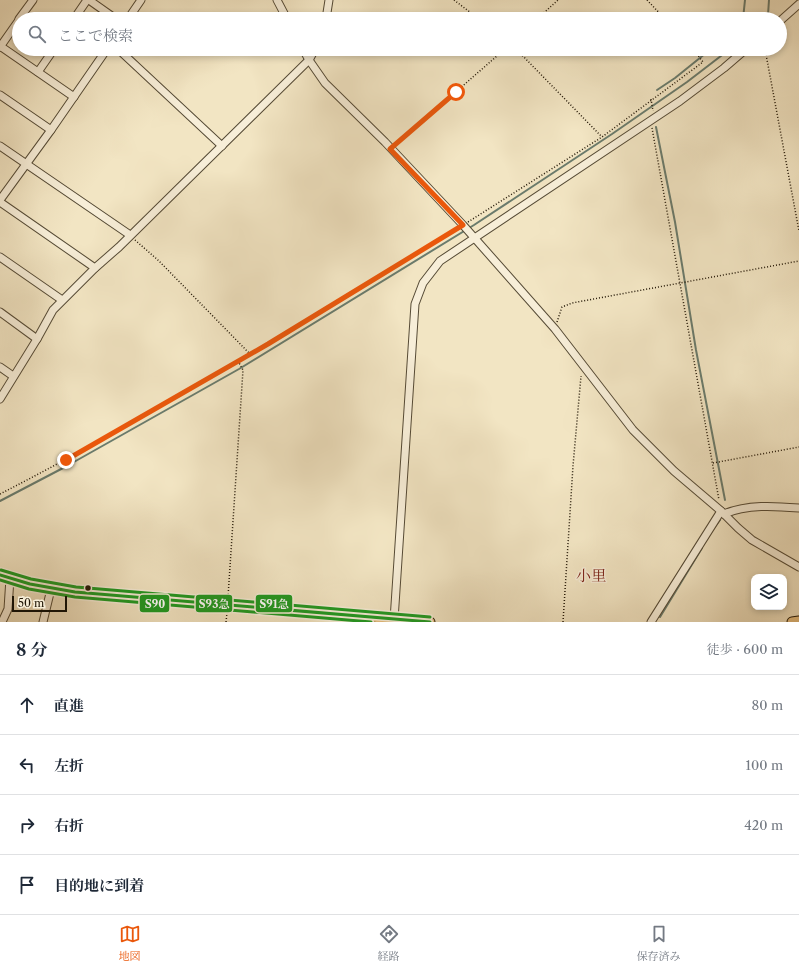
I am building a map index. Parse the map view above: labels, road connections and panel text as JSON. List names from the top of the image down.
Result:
{
  "districts": ["小里"],
  "lines": ["transit line S91急", "transit line S93急", "transit line S90"],
  "scale_bar": "50 m",
  "page": {
    "search": "ここで検索",
    "scale": "50 m",
    "heading": ["8 分", "徒歩 · 600 m"],
    "list": [
      ["直進", "80 m"],
      ["左折", "100 m"],
      ["右折", "420 m"],
      "目的地に到着"
    ],
    "nav": ["地図", "経路", "保存済み"]
  }
}
